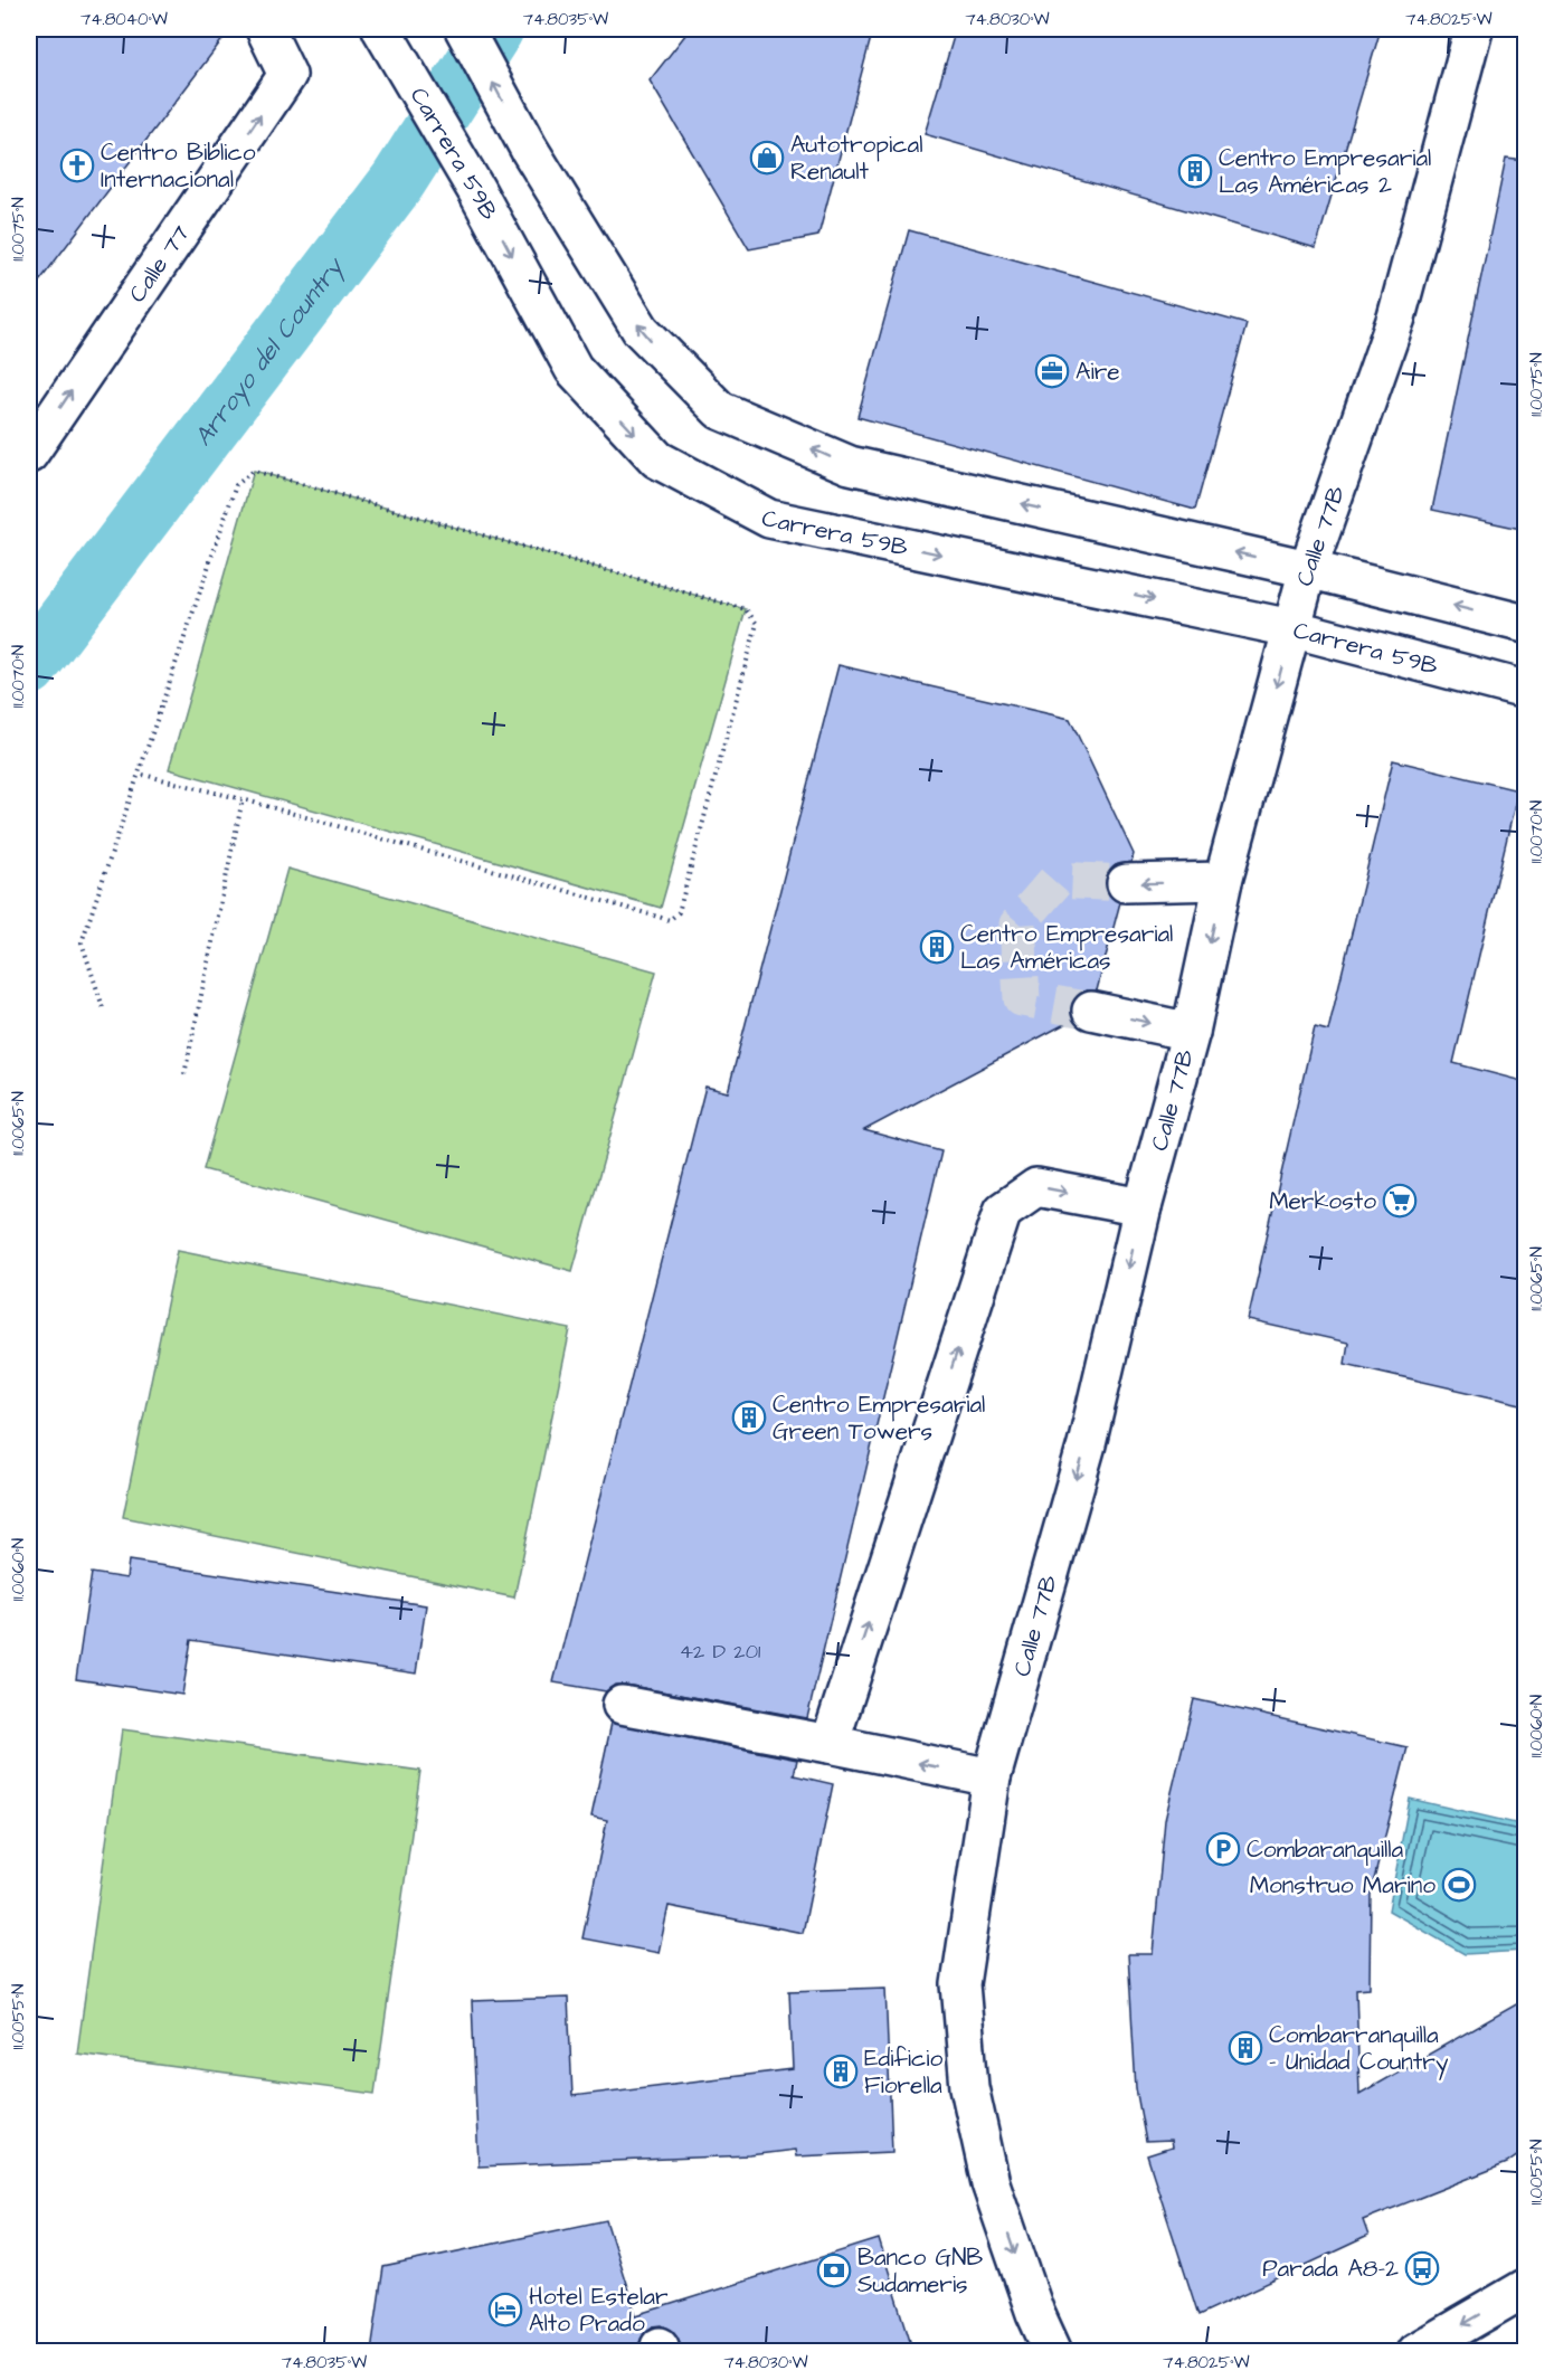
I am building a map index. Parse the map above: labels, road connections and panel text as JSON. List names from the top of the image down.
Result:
{
  "streets": {
    "street": ["Carrera 59B", "Calle 77", "Calle 77B"]
  },
  "crossings": [
    ["Carrera 59B", "Calle 77B"]
  ],
  "one_way": ["Calle 77", "Calle 77B"],
  "water": ["Arroyo del Country"],
  "places": {
    "shop": ["Autotropical Renault"],
    "church": ["Centro Biblico Internacional"],
    "building": [
      "Centro Empresarial Las Américas 2",
      "Centro Empresarial Las Américas",
      "Centro Empresarial Green Towers",
      "Combarranquilla - Unidad Country",
      "Edificio Fiorella"
    ],
    "office": ["Aire"],
    "supermarket": ["Merkosto"],
    "parking": ["Combaranquilla"],
    "sports": ["Monstruo Marino"],
    "bus stop": ["Parada A8-2"],
    "bank": ["Banco GNB Sudameris"],
    "hotel": ["Hotel Estelar Alto Prado"]
  },
  "house_numbers": ["42 D 201"],
  "coordinates": [
    "74.8040°W",
    "74.8035°W",
    "74.8030°W",
    "74.8025°W",
    "11.0075°N",
    "11.0070°N",
    "11.0065°N",
    "11.0060°N",
    "11.0055°N"
  ]
}
